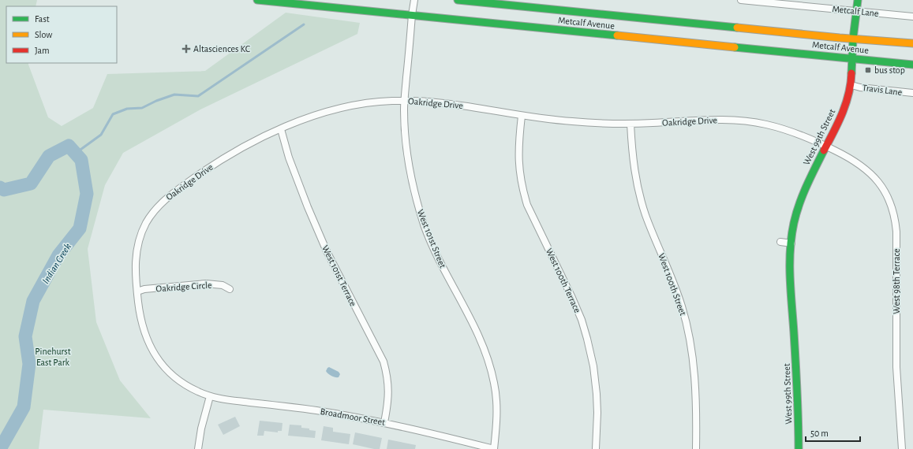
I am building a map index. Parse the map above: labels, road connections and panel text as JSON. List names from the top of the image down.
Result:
{
  "streets": {
    "main road": ["Metcalf Avenue", "West 99th Street"],
    "street": [
      "Metcalf Lane",
      "Travis Lane",
      "Oakridge Drive",
      "West 101st Street",
      "West 101st Terrace",
      "West 100th Terrace",
      "West 98th Terrace",
      "West 100th Street",
      "Oakridge Circle",
      "Broadmoor Street"
    ]
  },
  "crossings": [
    ["Metcalf Lane", "West 99th Street"],
    ["Metcalf Avenue", "West 99th Street"],
    ["Metcalf Avenue", "West 101st Street"],
    ["Travis Lane", "West 99th Street"],
    ["Oakridge Drive", "West 99th Street"],
    ["Oakridge Drive", "West 101st Street"],
    ["Oakridge Drive", "West 101st Terrace"],
    ["Oakridge Drive", "West 100th Terrace"],
    ["Oakridge Drive", "West 98th Terrace"],
    ["Oakridge Drive", "West 100th Street"],
    ["Oakridge Drive", "Oakridge Circle"],
    ["Oakridge Drive", "Broadmoor Street"],
    ["West 99th Street", "West 98th Terrace"],
    ["West 101st Street", "Broadmoor Street"],
    ["West 101st Terrace", "Broadmoor Street"]
  ],
  "water": ["Indian Creek"],
  "parks": ["Pinehurst East Park"],
  "places": {
    "health": ["Altasciences KC"],
    "transit": ["bus stop"]
  },
  "legend": ["Fast", "Slow", "Jam"],
  "scale_bar": "50 m"
}
